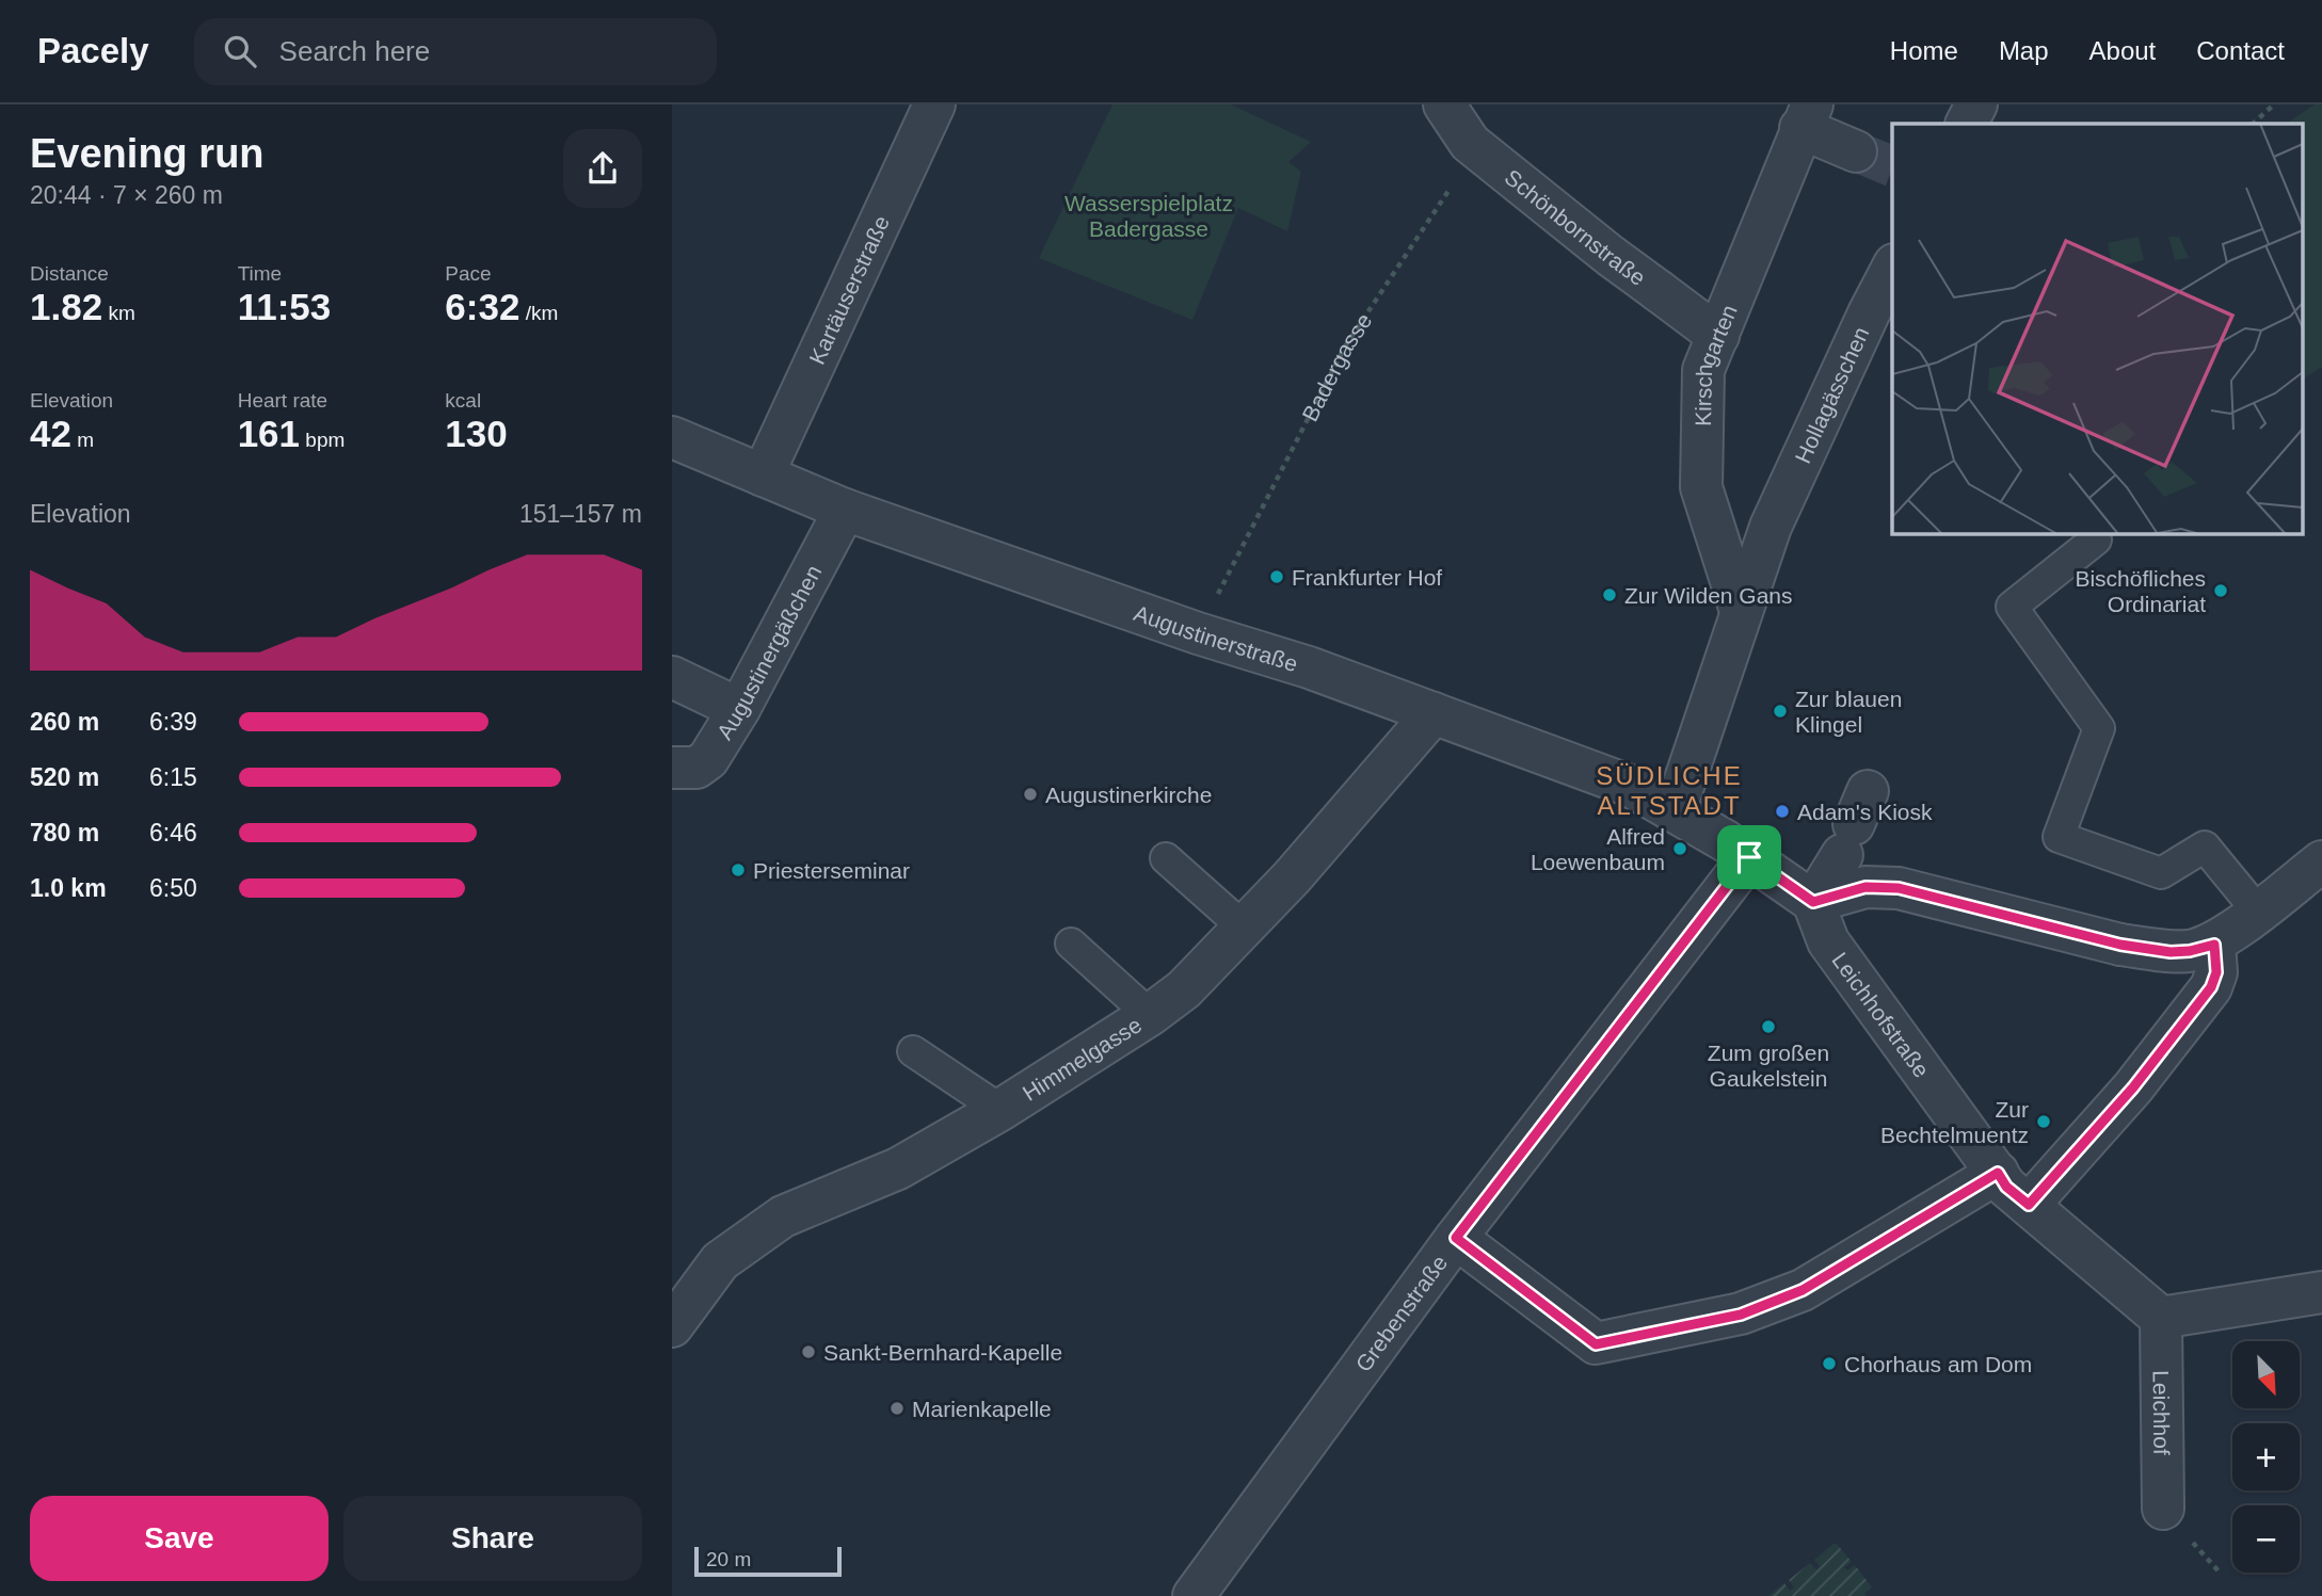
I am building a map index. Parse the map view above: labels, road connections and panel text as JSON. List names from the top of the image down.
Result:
{
  "streets": {
    "street": [
      "Schönbornstraße",
      "Kartäuserstraße",
      "Kirschgarten",
      "Hollagässchen",
      "Augustinerstraße",
      "Augustinergäßchen",
      "Leichhofstraße",
      "Himmelgasse",
      "Grebenstraße",
      "Leichhof"
    ],
    "path": ["Badergasse"]
  },
  "crossings": [
    ["Schönbornstraße", "Kirschgarten"],
    ["Schönbornstraße", "Badergasse"],
    ["Kartäuserstraße", "Augustinerstraße"],
    ["Kirschgarten", "Hollagässchen"],
    ["Badergasse", "Augustinerstraße"],
    ["Augustinerstraße", "Augustinergäßchen"],
    ["Augustinerstraße", "Himmelgasse"],
    ["Augustinerstraße", "Grebenstraße"]
  ],
  "districts": ["SÜDLICHE ALTSTADT"],
  "parks": ["Wasserspielplatz Badergasse"],
  "places": [
    "Frankfurter Hof",
    "Bischöfliches Ordinariat",
    "Zur Wilden Gans",
    "Zur blauen Klingel",
    "Augustinerkirche",
    "Adam's Kiosk",
    "Alfred Loewenbaum",
    "Priesterseminar",
    "Zum großen Gaukelstein",
    "Zur Bechtelmuentz",
    "Sankt-Bernhard-Kapelle",
    "Chorhaus am Dom",
    "Marienkapelle"
  ],
  "scale_bar": "20 m",
  "north": "bottom right",
  "page": {
    "header": "Pacely",
    "search": "Search here",
    "nav": [
      "Home",
      "Map",
      "About",
      "Contact"
    ],
    "heading": ["Evening run", "20:44 · 7 × 260 m"],
    "stats": [
      ["Distance", "1.82 km"],
      ["Time", "11:53"],
      ["Pace", "6:32 /km"],
      ["Elevation", "42 m"],
      ["Heart rate", "161 bpm"],
      ["kcal", "130"]
    ],
    "chart": ["Elevation", "151–157 m"],
    "list": [
      {
        "name": "260 m",
        "note": "6:39"
      },
      {
        "name": "520 m",
        "note": "6:15"
      },
      {
        "name": "780 m",
        "note": "6:46"
      },
      {
        "name": "1.0 km",
        "note": "6:50"
      }
    ],
    "map_buttons": ["+", "−"],
    "buttons": ["Save", "Share"],
    "scale": "20 m"
  }
}
